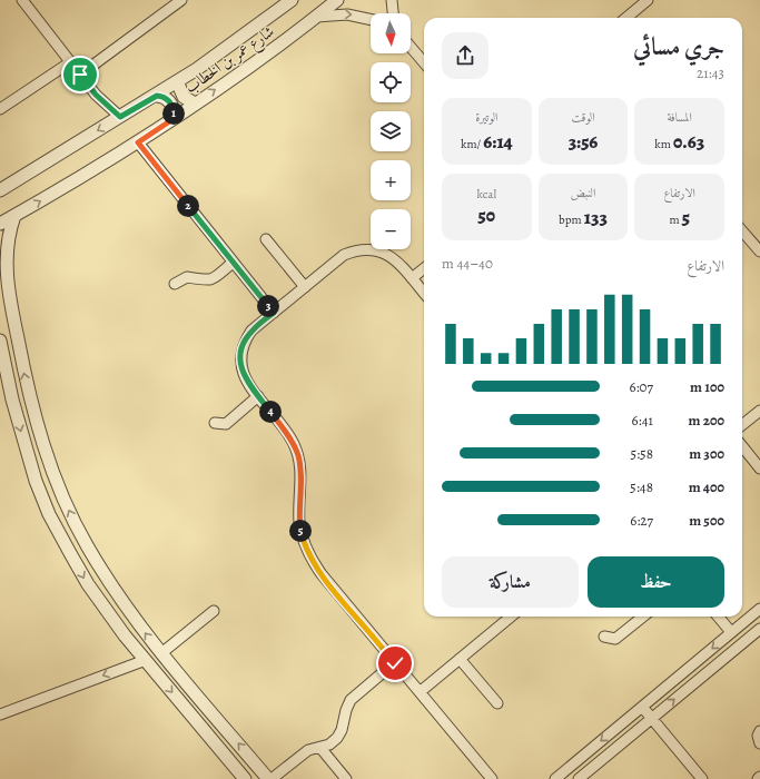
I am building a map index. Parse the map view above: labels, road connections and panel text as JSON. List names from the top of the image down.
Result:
{
  "streets": {
    "street": ["شارع عمر بن الخطاب"]
  },
  "north": "bottom",
  "page": {
    "map_buttons": ["+", "−"],
    "heading": ["جري مسائي", "21:43"],
    "stats": [
      ["المسافة", "0.63 km"],
      ["الوقت", "3:56"],
      ["الوتيرة", "6:14 /km"],
      ["الارتفاع", "5 m"],
      ["النبض", "133 bpm"],
      ["kcal", "50"]
    ],
    "pins": [
      "1",
      "2",
      "3",
      "4",
      "5"
    ],
    "chart": ["الارتفاع", "40–44 m"],
    "list": [
      {
        "name": "100 m",
        "note": "6:07"
      },
      {
        "name": "200 m",
        "note": "6:41"
      },
      {
        "name": "300 m",
        "note": "5:58"
      },
      {
        "name": "400 m",
        "note": "5:48"
      },
      {
        "name": "500 m",
        "note": "6:27"
      }
    ],
    "buttons": ["حفظ", "مشاركة"]
  }
}
